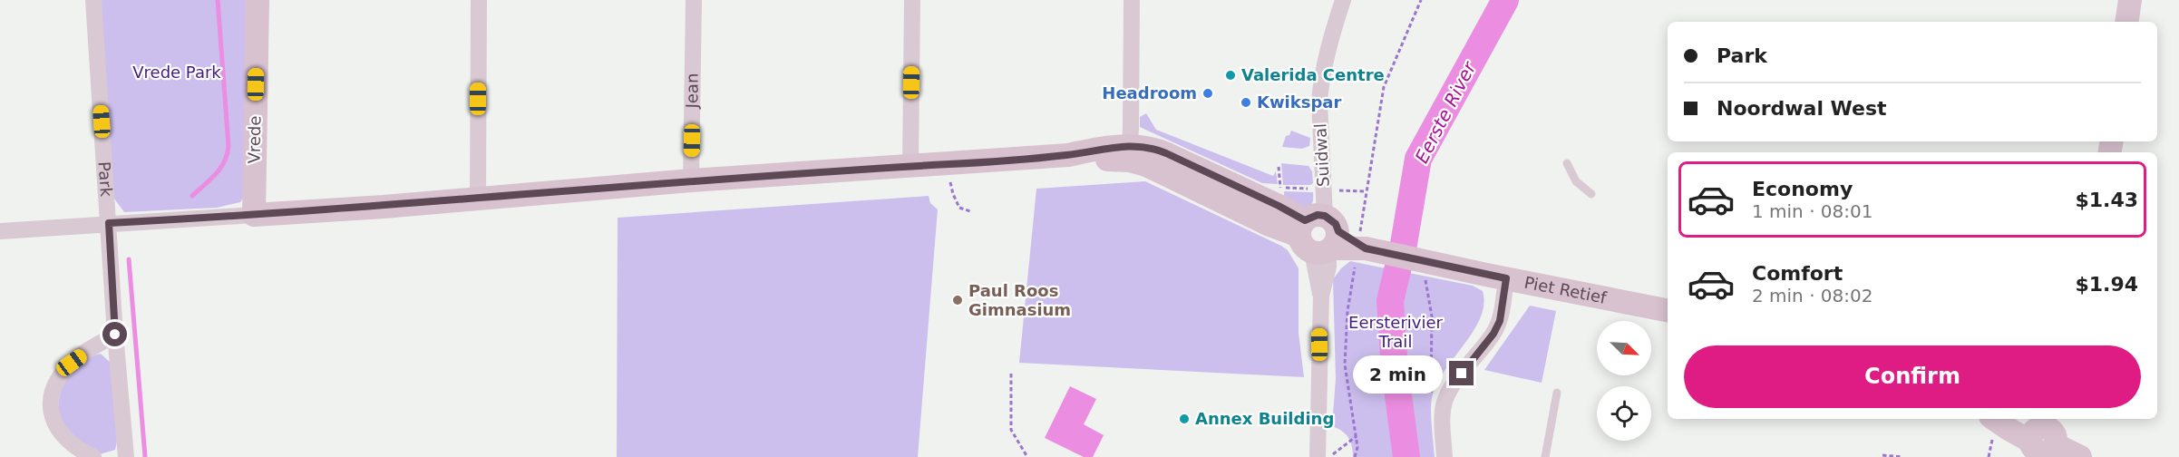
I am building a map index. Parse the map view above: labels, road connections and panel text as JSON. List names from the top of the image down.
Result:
{
  "streets": {
    "street": [
      "Jean",
      "Vrede",
      "Suidwal",
      "Park",
      "Piet Retief"
    ]
  },
  "crossings": [
    ["Jean", "Piet Retief"],
    ["Vrede", "Piet Retief"],
    ["Suidwal", "Piet Retief"],
    ["Park", "Piet Retief"]
  ],
  "water": ["Eerste River"],
  "parks": ["Vrede Park", "Eersterivier Trail"],
  "places": [
    "Valerida Centre",
    "Headroom",
    "Kwikspar",
    "Paul Roos Gimnasium",
    "Annex Building"
  ],
  "north": "bottom right",
  "page": {
    "banner": ["Park", "Noordwal West"],
    "list": [
      {
        "name": "Economy",
        "note": "1 min · 08:01",
        "value": "$1.43"
      },
      {
        "name": "Comfort",
        "note": "2 min · 08:02",
        "value": "$1.94"
      }
    ],
    "buttons": "Confirm",
    "bubble": "2 min"
  }
}
